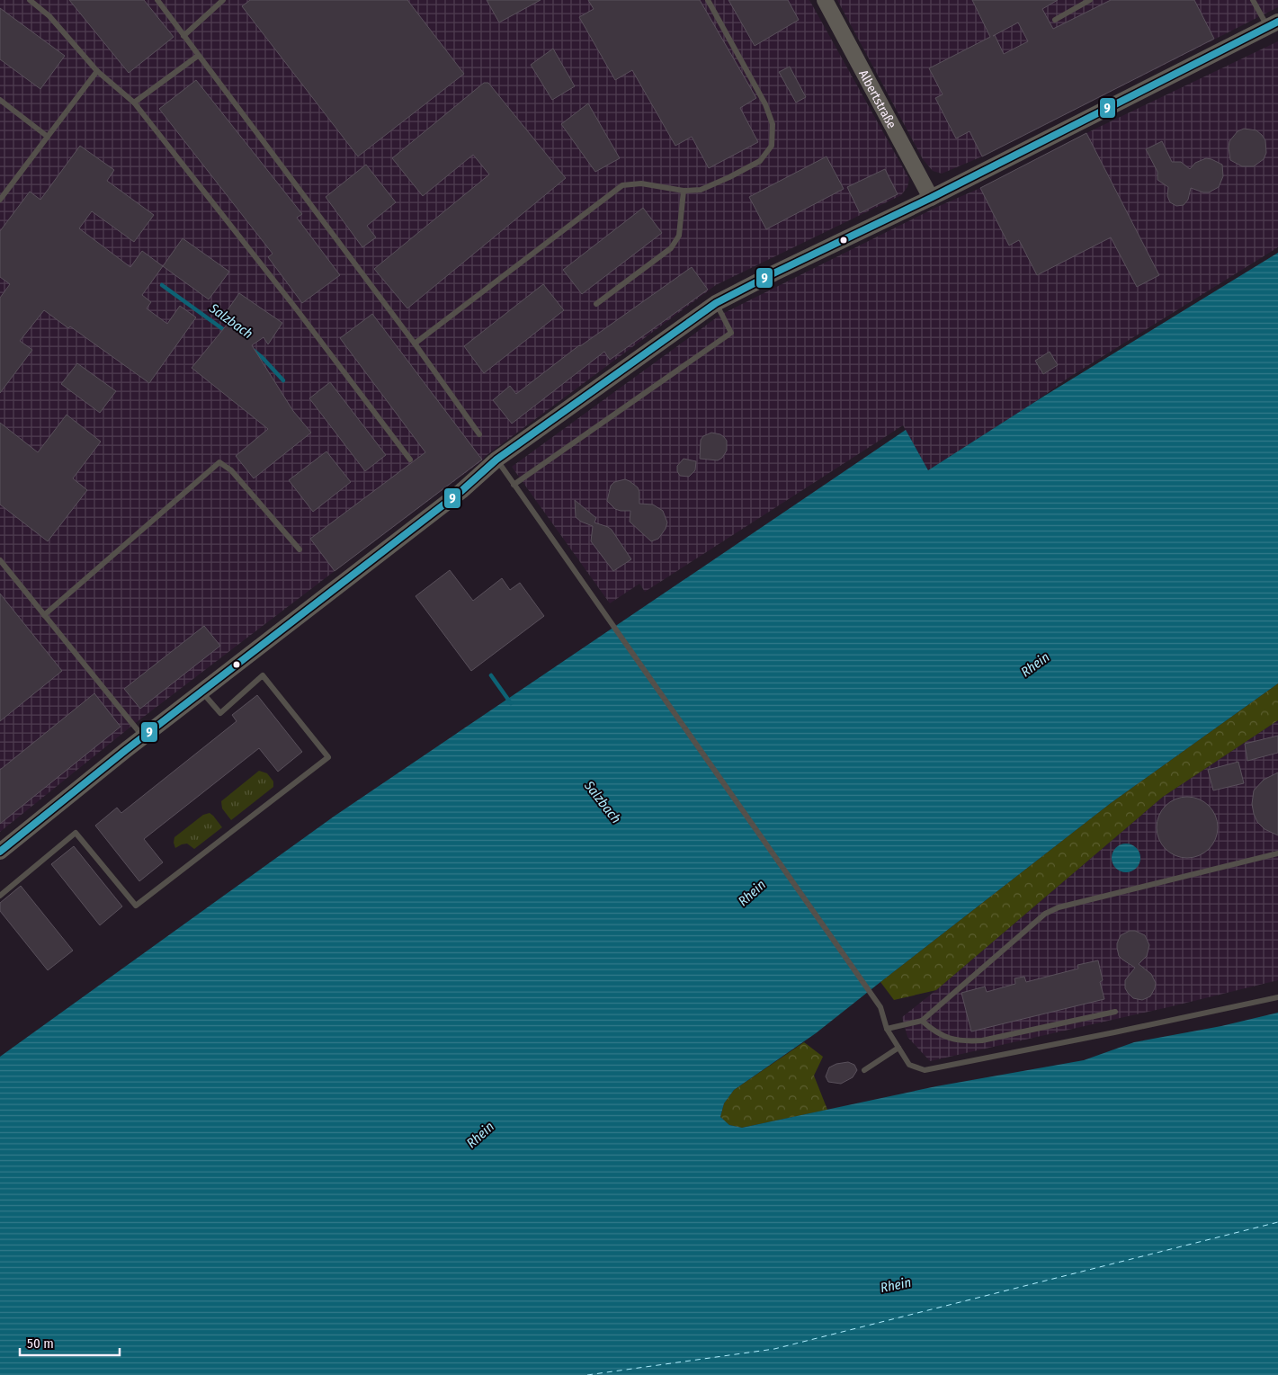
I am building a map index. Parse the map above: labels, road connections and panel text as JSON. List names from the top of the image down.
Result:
{
  "streets": {
    "street": ["Albertstraße"]
  },
  "water": ["Salzbach", "Rhein"],
  "lines": ["transit line 9"],
  "scale_bar": "50 m"
}
